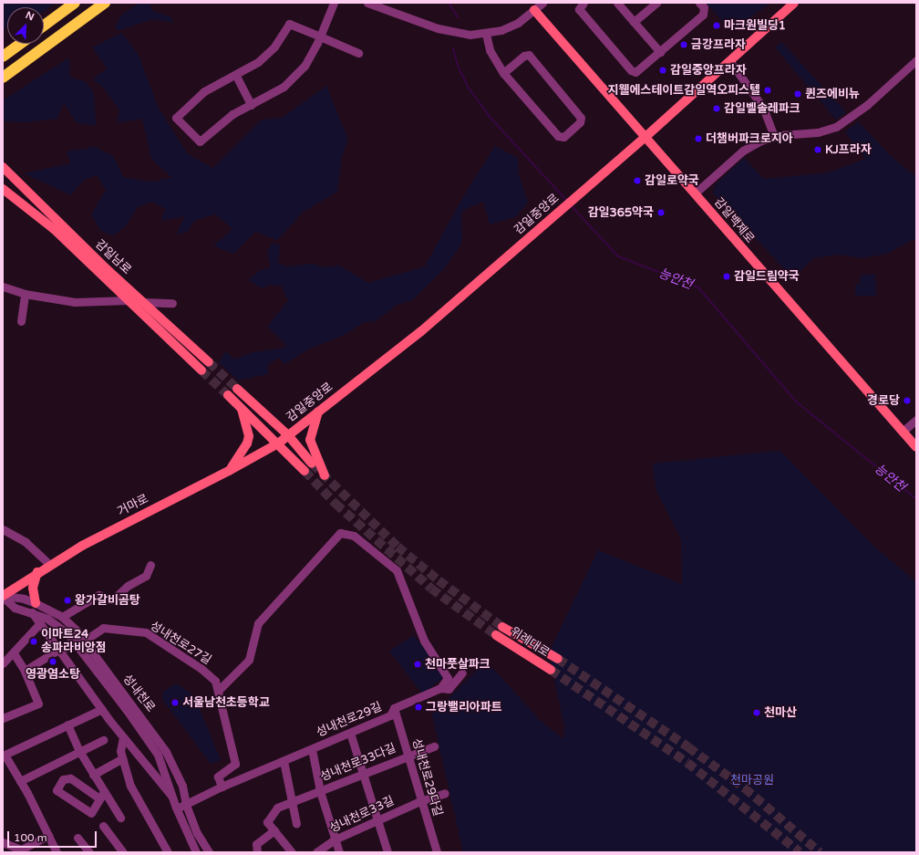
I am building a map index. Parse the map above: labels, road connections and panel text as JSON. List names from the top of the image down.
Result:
{
  "streets": {
    "main road": [
      "감일중앙로",
      "감일백제로",
      "감일남로",
      "거마로",
      "위례대로"
    ],
    "street": [
      "성내천로27길",
      "성내천로",
      "성내천로29길",
      "성내천로33다길",
      "성내천로29다길",
      "성내천로33길"
    ]
  },
  "crossings": [
    ["감일중앙로", "감일백제로"],
    ["감일중앙로", "거마로"],
    ["거마로", "성내천로"],
    ["성내천로27길", "성내천로"],
    ["성내천로27길", "성내천로29길"],
    ["성내천로", "성내천로29길"],
    ["성내천로29길", "성내천로29다길"],
    ["성내천로33다길", "성내천로29다길"],
    ["성내천로29다길", "성내천로33길"]
  ],
  "water": ["능안천"],
  "parks": ["천마공원"],
  "places": [
    "마크원빌딩1",
    "금강프라자",
    "감일중앙프라자",
    "지웰에스테이트감일역오피스텔",
    "퀸즈에비뉴",
    "감일벨솔레파크",
    "더챔버파크로지아",
    "KJ프라자",
    "감일로약국",
    "감일365약국",
    "감일드림약국",
    "경로당",
    "왕가갈비곰탕",
    "이마트24 송파라비앙점",
    "영광염소탕",
    "천마풋살파크",
    "서울남천초등학교",
    "그랑밸리아파트",
    "천마산"
  ],
  "scale_bar": "100 m",
  "north": "top right"
}
